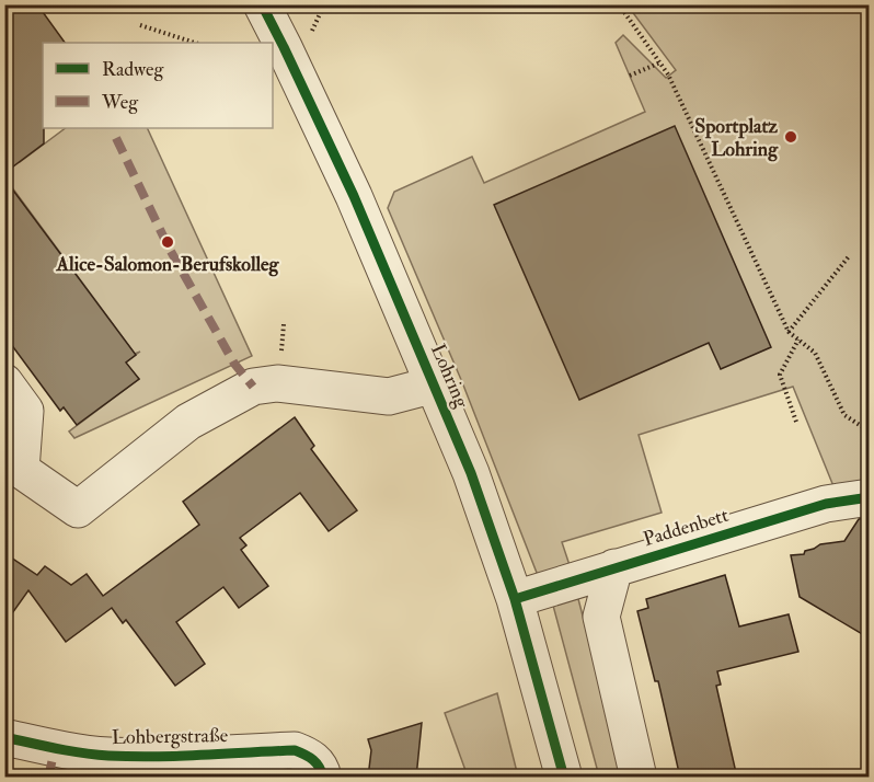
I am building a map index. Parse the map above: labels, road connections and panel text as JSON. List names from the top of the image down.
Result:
{
  "streets": {
    "street": ["Lohring", "Paddenbett", "Lohbergstraße"]
  },
  "crossings": [
    ["Lohring", "Paddenbett"]
  ],
  "places": ["Sportplatz Lohring", "Alice-Salomon-Berufskolleg"],
  "legend": ["Radweg", "Weg"]
}
